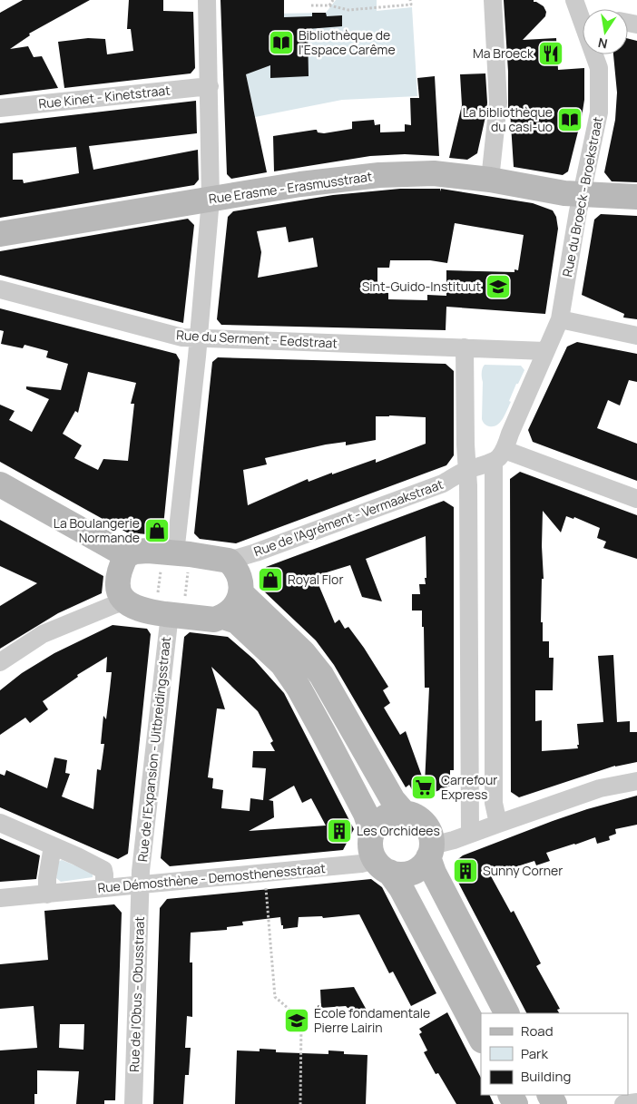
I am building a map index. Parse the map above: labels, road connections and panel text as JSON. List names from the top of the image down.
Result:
{
  "streets": {
    "street": [
      "Rue Kinet - Kinetstraat",
      "Rue Erasme - Erasmusstraat",
      "Rue du Broeck - Broekstraat",
      "Rue du Serment - Eedstraat",
      "Rue de l'Agrément - Vermaakstraat",
      "Rue de l'Expansion - Uitbreidingsstraat",
      "Rue Démosthène - Demosthenesstraat",
      "Rue de l'Obus - Obusstraat"
    ]
  },
  "crossings": [
    ["Rue Erasme - Erasmusstraat", "Rue du Broeck - Broekstraat"],
    ["Rue du Broeck - Broekstraat", "Rue du Serment - Eedstraat"],
    ["Rue du Broeck - Broekstraat", "Rue de l'Agrément - Vermaakstraat"],
    ["Rue du Broeck - Broekstraat", "Rue Démosthène - Demosthenesstraat"],
    ["Rue de l'Expansion - Uitbreidingsstraat", "Rue Démosthène - Demosthenesstraat"],
    ["Rue de l'Expansion - Uitbreidingsstraat", "Rue de l'Obus - Obusstraat"],
    ["Rue Démosthène - Demosthenesstraat", "Rue de l'Obus - Obusstraat"]
  ],
  "places": {
    "library": ["Bibliothèque de l'Espace Carême", "La bibliothèque du casi-uo"],
    "restaurant": ["Ma Broeck"],
    "school or university": ["Sint-Guido-Instituut", "École fondamentale Pierre Lairin"],
    "shop": ["La Boulangerie Normande", "Royal Flor"],
    "supermarket": ["Carrefour Express"],
    "building": ["Les Orchidees", "Sunny Corner"]
  },
  "legend": ["Road", "Park", "Building"],
  "north": "bottom"
}
